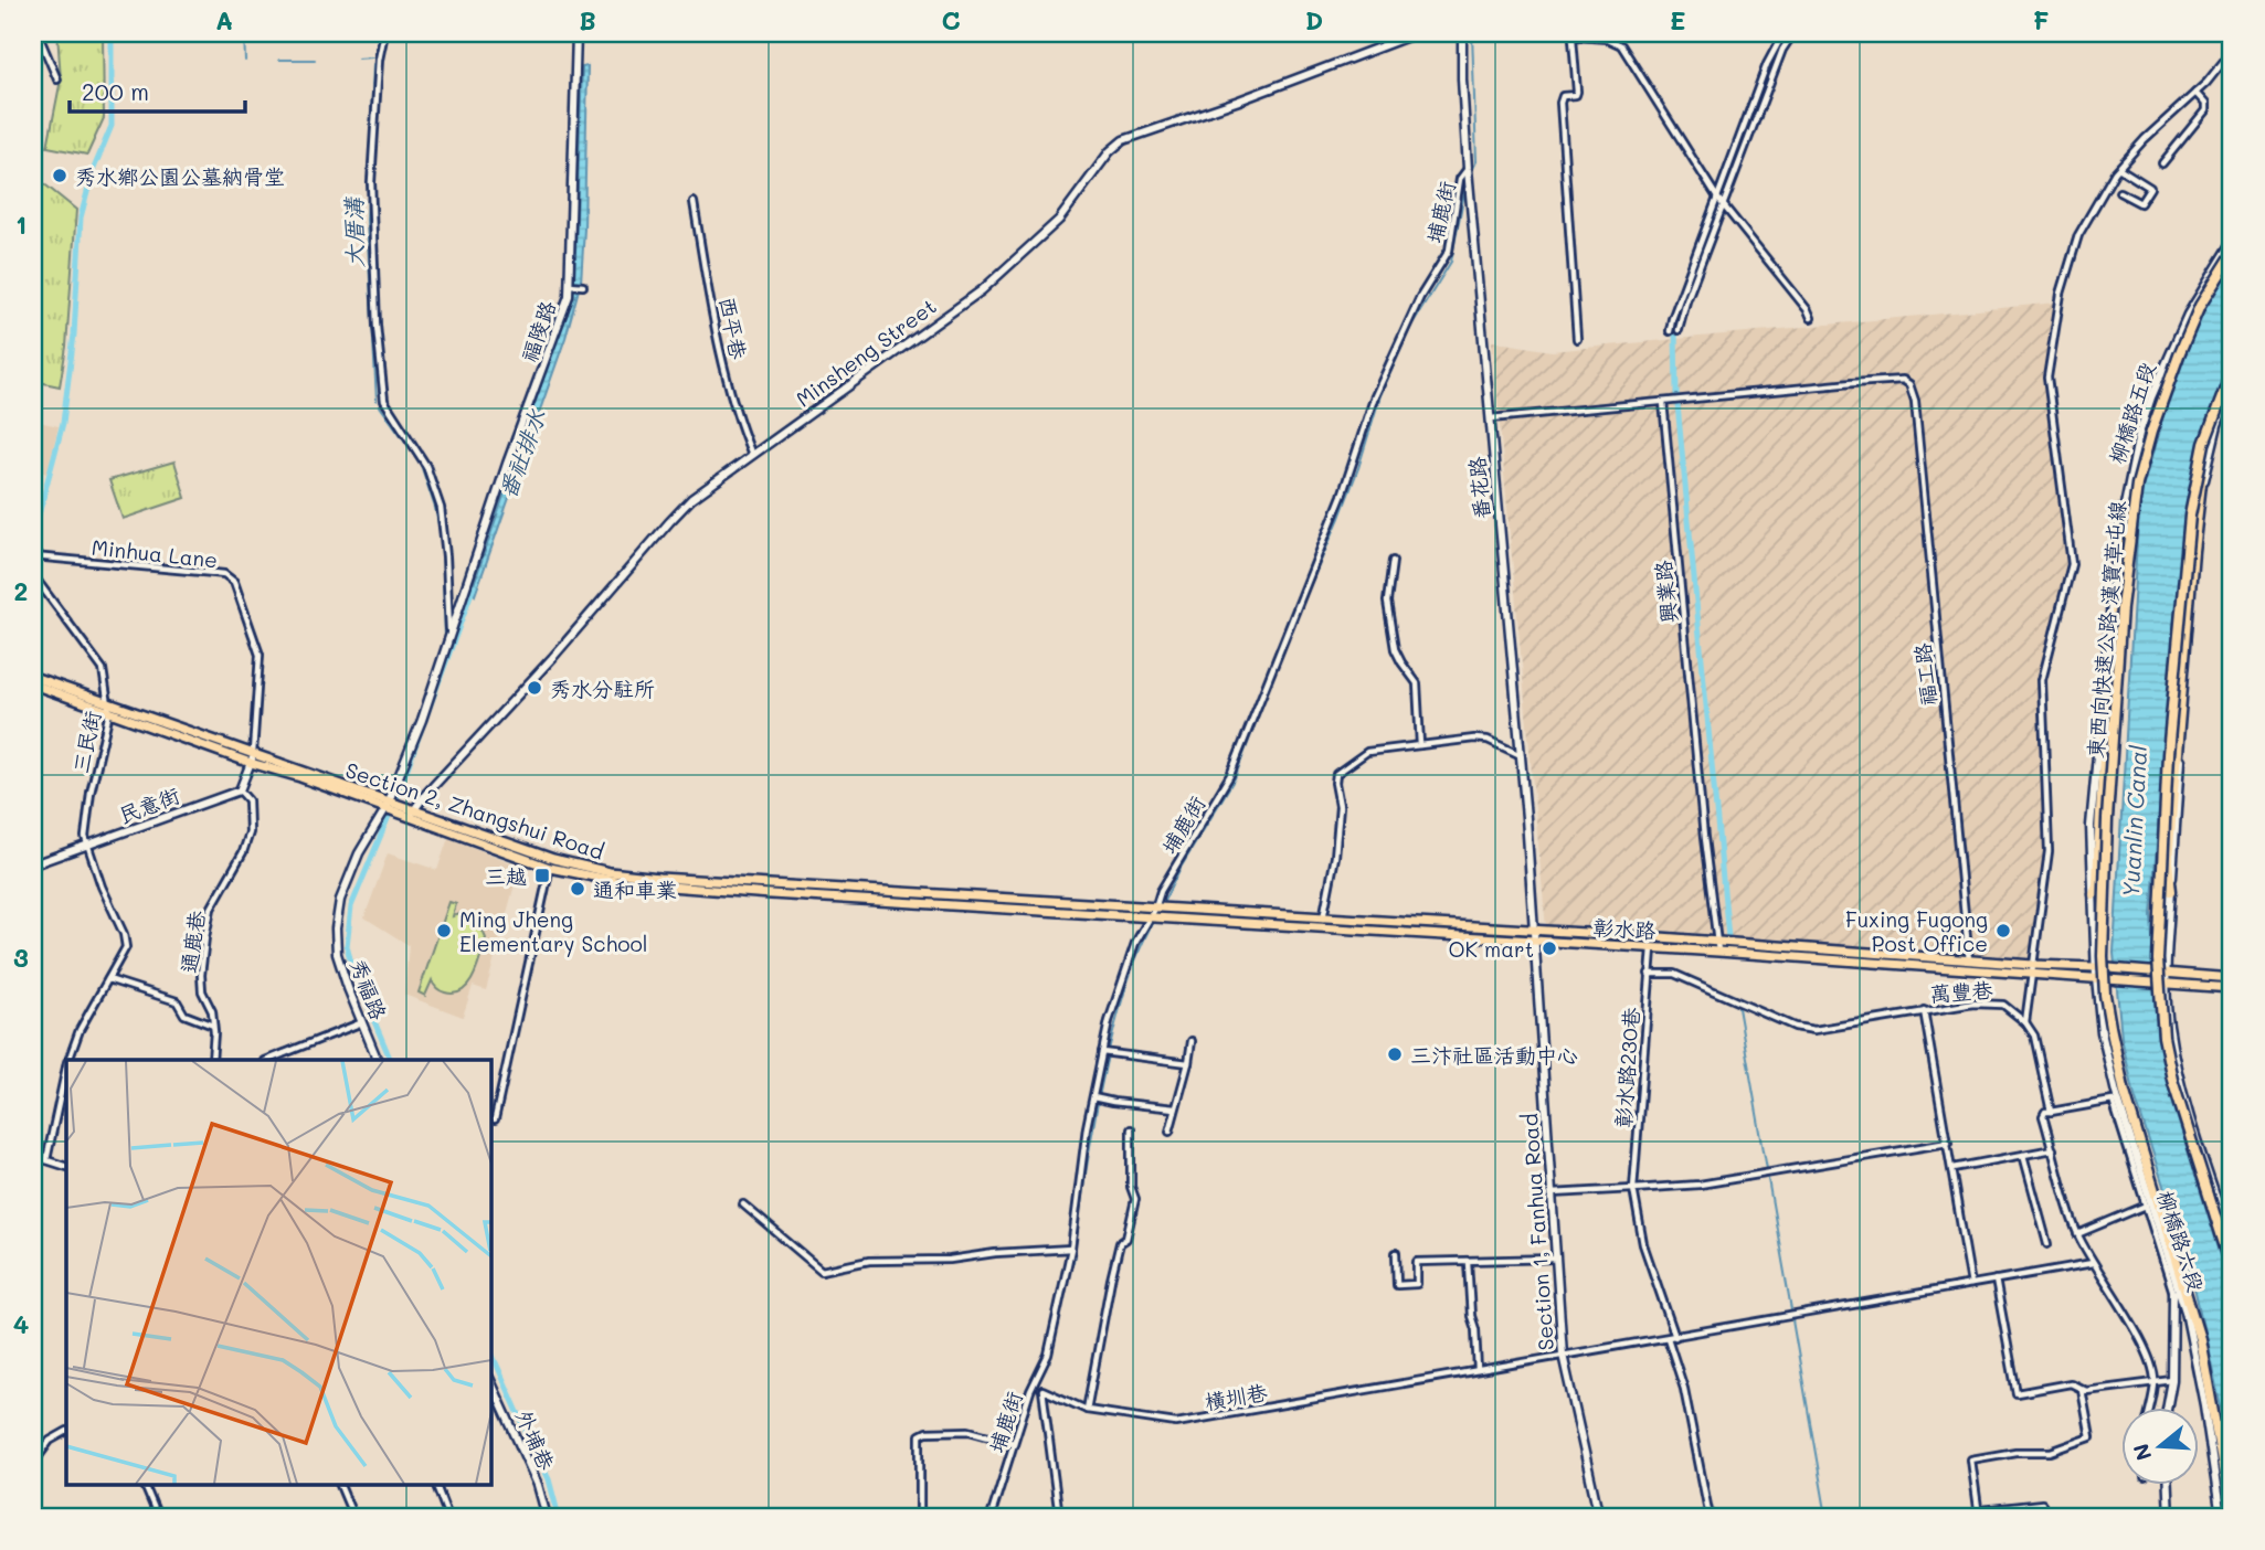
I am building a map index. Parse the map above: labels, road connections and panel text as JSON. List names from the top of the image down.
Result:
{
  "streets": {
    "highway": ["東西向快速公路 漢寶草屯線"],
    "main road": [
      "福陵路",
      "Minsheng Street",
      "柳橋路五段",
      "番花路",
      "民意街",
      "Section 2, Zhangshui Road",
      "彰水路",
      "秀福路",
      "Section 1, Fanhua Road",
      "柳橋路六段",
      "外埔巷"
    ],
    "street": [
      "埔鹿街",
      "西平巷",
      "Minhua Lane",
      "興業路",
      "福工路",
      "三民街",
      "通鹿巷",
      "萬豐巷",
      "彰水路230巷",
      "橫圳巷"
    ]
  },
  "crossings": [
    ["埔鹿街", "番花路"],
    ["埔鹿街", "Section 2, Zhangshui Road"],
    ["埔鹿街", "彰水路"],
    ["西平巷", "Minsheng Street"],
    ["福陵路", "Section 2, Zhangshui Road"],
    ["福陵路", "秀福路"],
    ["Minsheng Street", "Section 2, Zhangshui Road"],
    ["柳橋路五段", "彰水路"],
    ["柳橋路五段", "柳橋路六段"],
    ["番花路", "彰水路"],
    ["番花路", "Section 1, Fanhua Road"],
    ["Minhua Lane", "Section 2, Zhangshui Road"],
    ["興業路", "福工路"],
    ["興業路", "彰水路"],
    ["福工路", "彰水路"],
    ["三民街", "民意街"],
    ["三民街", "Section 2, Zhangshui Road"],
    ["民意街", "通鹿巷"],
    ["Section 2, Zhangshui Road", "彰水路"],
    ["Section 2, Zhangshui Road", "秀福路"],
    ["彰水路", "彰水路230巷"],
    ["彰水路", "Section 1, Fanhua Road"],
    ["彰水路", "柳橋路六段"],
    ["萬豐巷", "彰水路230巷"],
    ["Section 1, Fanhua Road", "橫圳巷"]
  ],
  "water": ["大厝溝", "番社排水", "Yuanlin Canal"],
  "places": {
    "other": [
      "秀水鄉公園公墓納骨堂",
      "秀水分駐所",
      "通和車業",
      "Ming Jheng Elementary School",
      "Fuxing Fugong Post Office",
      "OK mart",
      "三汴社區活動中心"
    ],
    "transit": ["三越"]
  },
  "scale_bar": "200 m",
  "north": "left",
  "grid": {
    "columns": [
      "A",
      "B",
      "C",
      "D",
      "E",
      "F"
    ],
    "rows": [
      "1",
      "2",
      "3",
      "4"
    ]
  }
}
